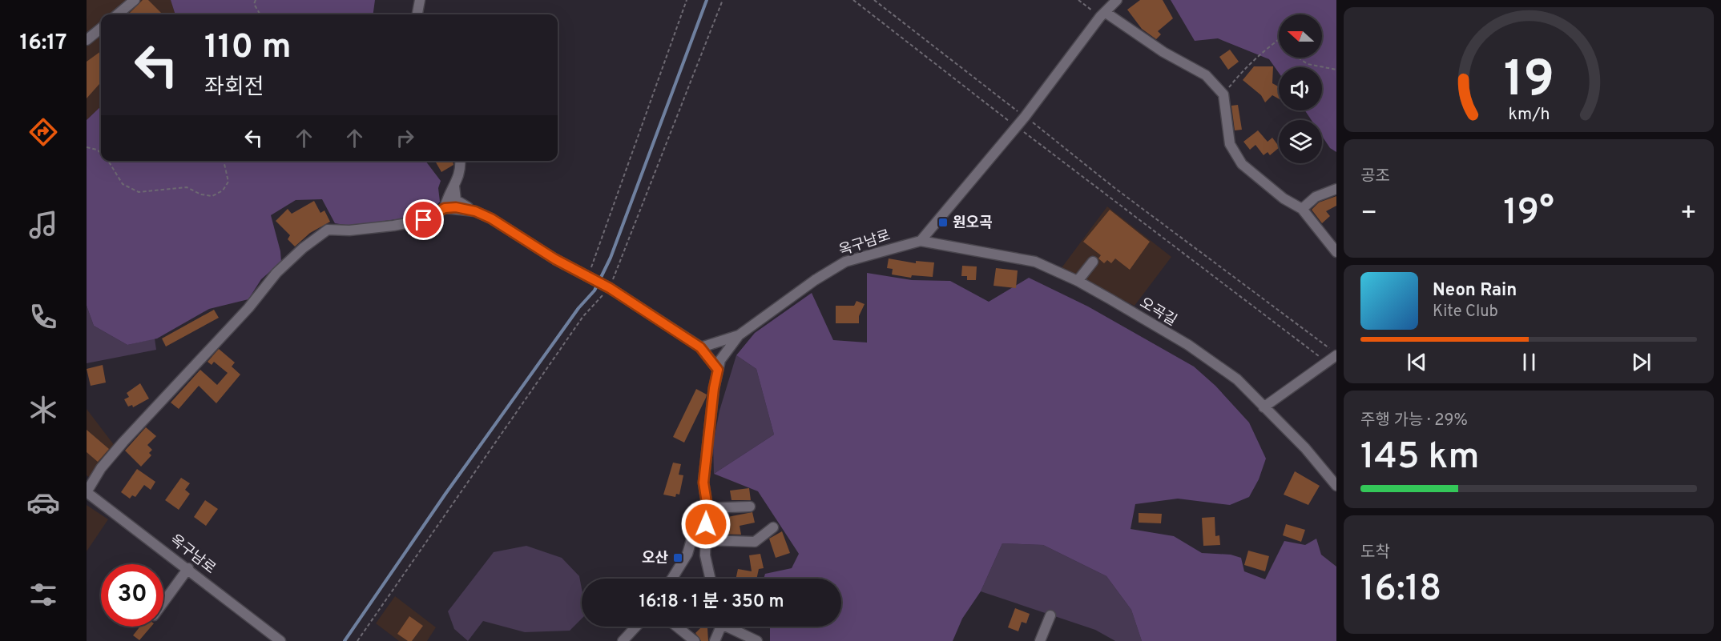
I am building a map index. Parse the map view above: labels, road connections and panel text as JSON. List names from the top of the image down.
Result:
{
  "streets": {
    "street": ["옥구남로", "오곡길"]
  },
  "crossings": [
    ["옥구남로", "오곡길"]
  ],
  "places": {
    "transit": ["원오곡", "오산"]
  },
  "north": "left",
  "page": {
    "tabs": "16:17",
    "turn": ["110 m", "좌회전"],
    "tile": [
      "공조",
      ["주행 가능 · 29%", "145 km"],
      ["도착", "16:18"]
    ],
    "heat": ["−", "19°", "+"],
    "song": ["Neon Rain", "Kite Club"],
    "limit": "30",
    "trip": "16:18 · 1 분 · 350 m",
    "gauge": ["19", "km/h"]
  }
}
